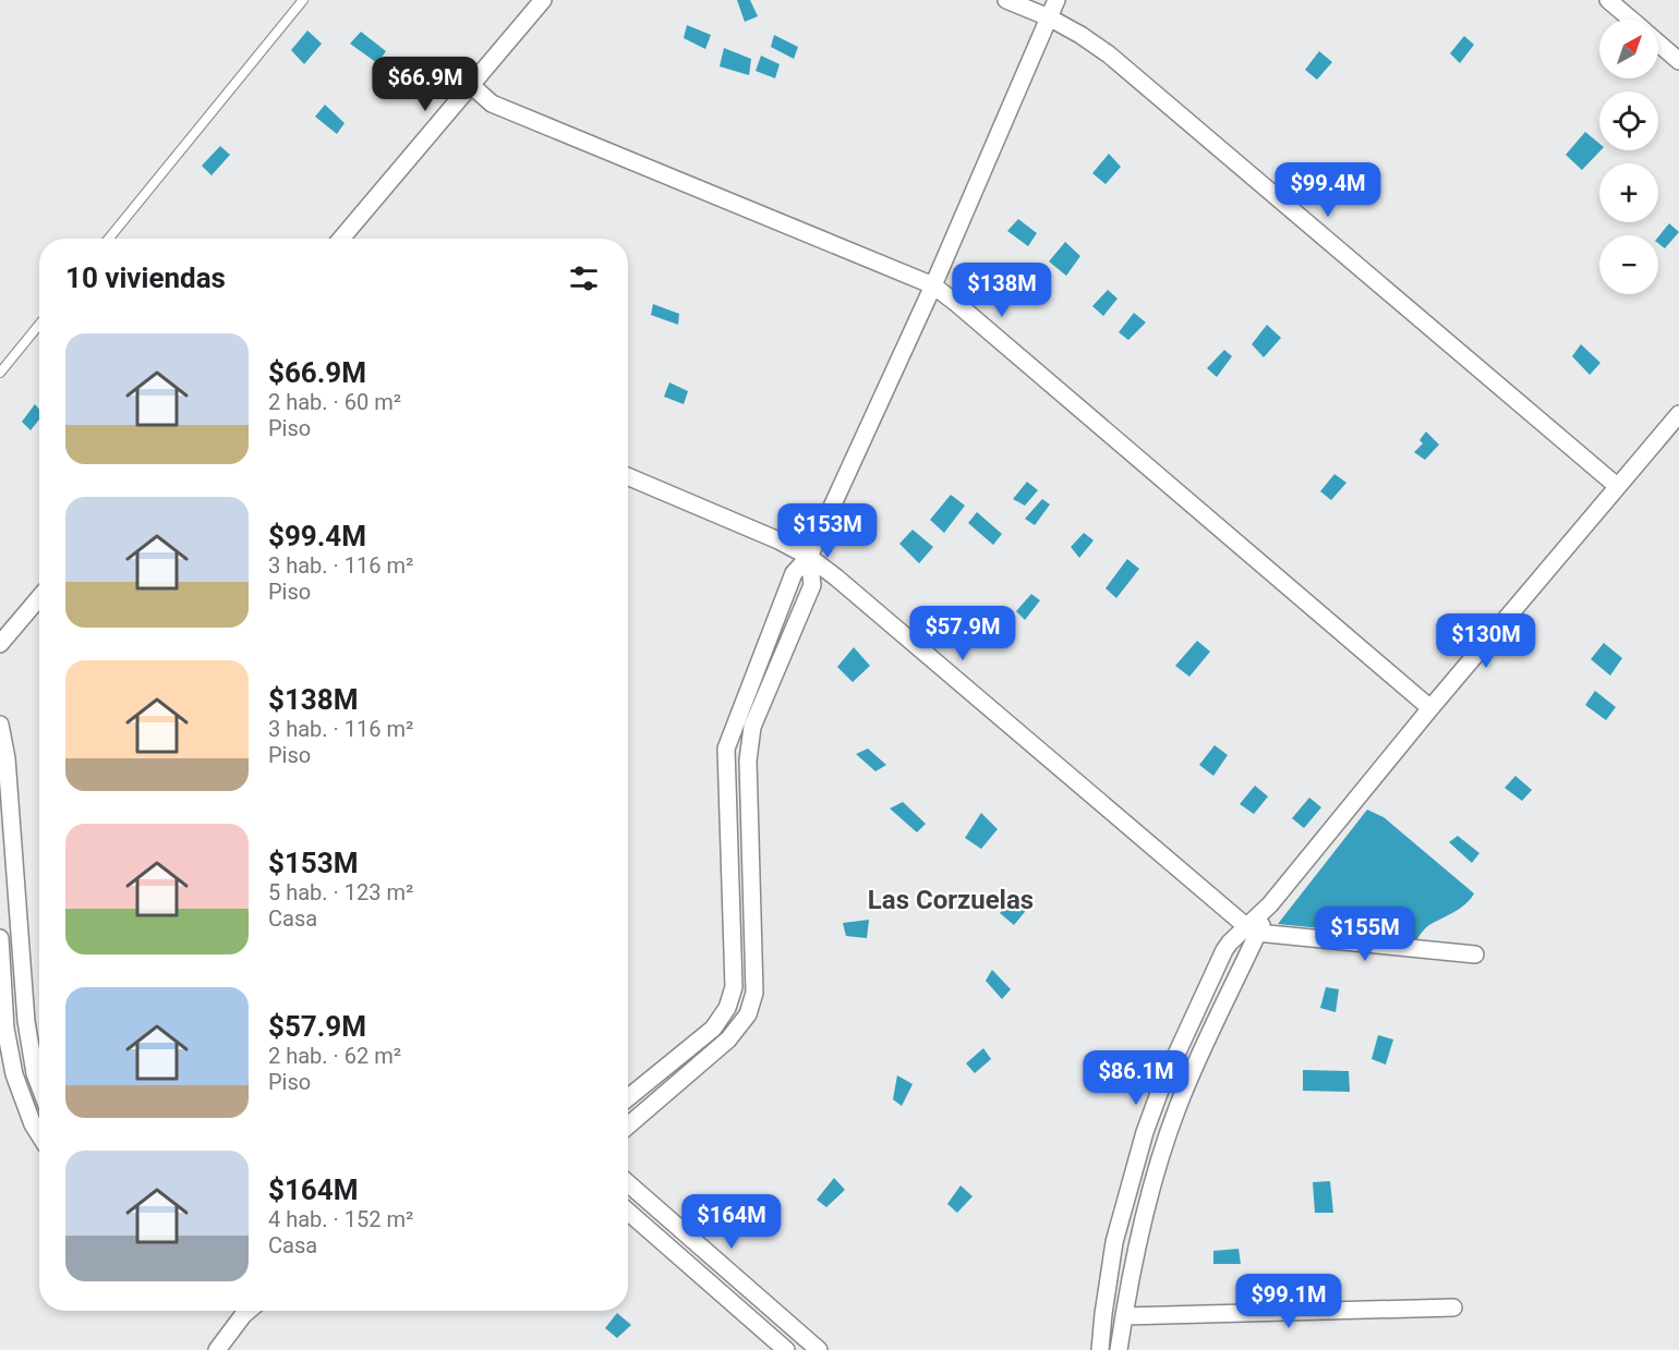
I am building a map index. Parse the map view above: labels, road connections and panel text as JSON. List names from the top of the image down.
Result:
{
  "districts": ["Las Corzuelas"],
  "north": "top right",
  "page": {
    "map_buttons": ["+", "−"],
    "price": [
      "$66.9M",
      "$99.4M",
      "$138M",
      "$153M",
      "$57.9M",
      "$130M",
      "$155M",
      "$86.1M",
      "$164M",
      "$99.1M"
    ],
    "heading": "10 viviendas",
    "list": [
      {
        "name": "$66.9M",
        "note": "2 hab. · 60 m² · Piso"
      },
      {
        "name": "$99.4M",
        "note": "3 hab. · 116 m² · Piso"
      },
      {
        "name": "$138M",
        "note": "3 hab. · 116 m² · Piso"
      },
      {
        "name": "$153M",
        "note": "5 hab. · 123 m² · Casa"
      },
      {
        "name": "$57.9M",
        "note": "2 hab. · 62 m² · Piso"
      },
      {
        "name": "$164M",
        "note": "4 hab. · 152 m² · Casa"
      }
    ]
  }
}
